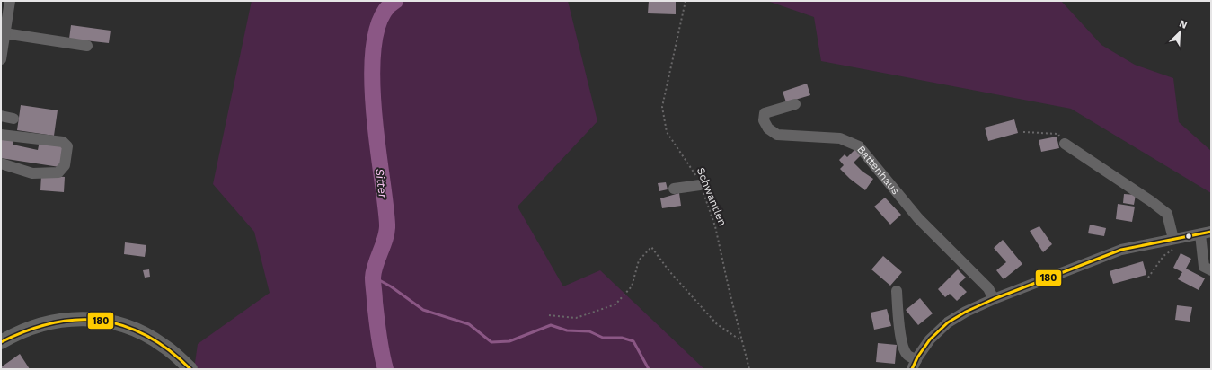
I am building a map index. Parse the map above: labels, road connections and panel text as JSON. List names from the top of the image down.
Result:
{
  "streets": {
    "street": ["Battenhaus"],
    "path": ["Schwantlen"]
  },
  "water": ["Sitter"],
  "lines": ["transit line 180"],
  "north": "top right"
}
